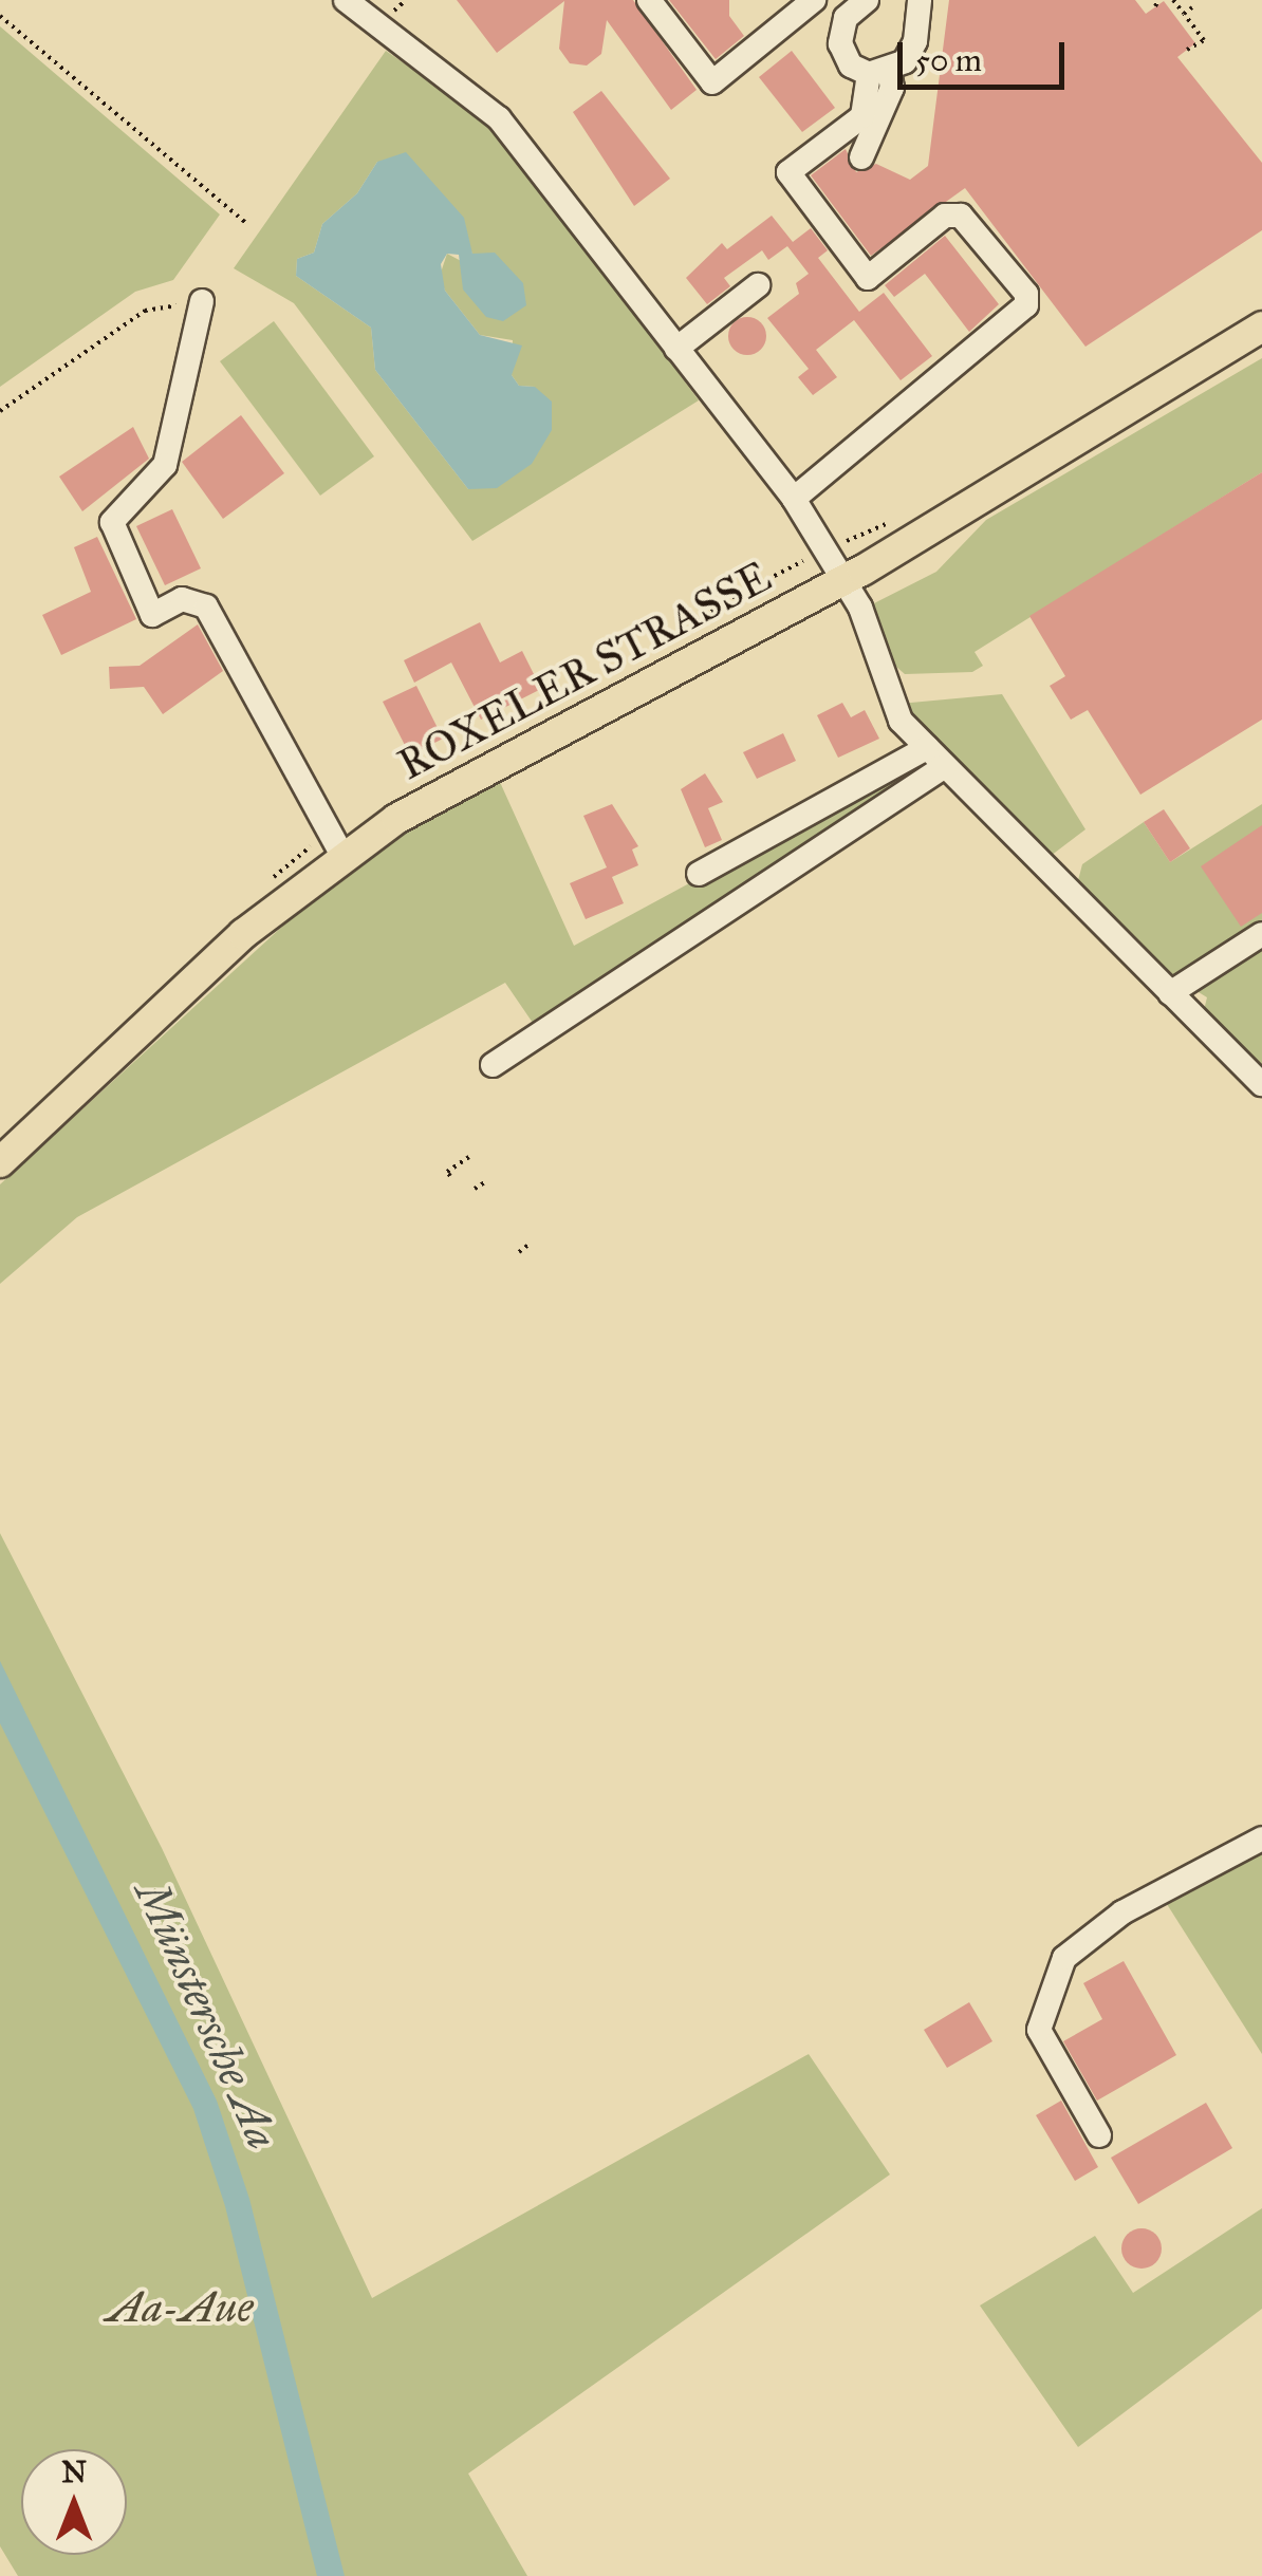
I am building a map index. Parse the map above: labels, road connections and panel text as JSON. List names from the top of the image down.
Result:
{
  "streets": {
    "main road": ["ROXELER STRASSE"]
  },
  "water": ["Münstersche Aa"],
  "parks": ["Aa-Aue"],
  "scale_bar": "50 m",
  "north": "top"
}
